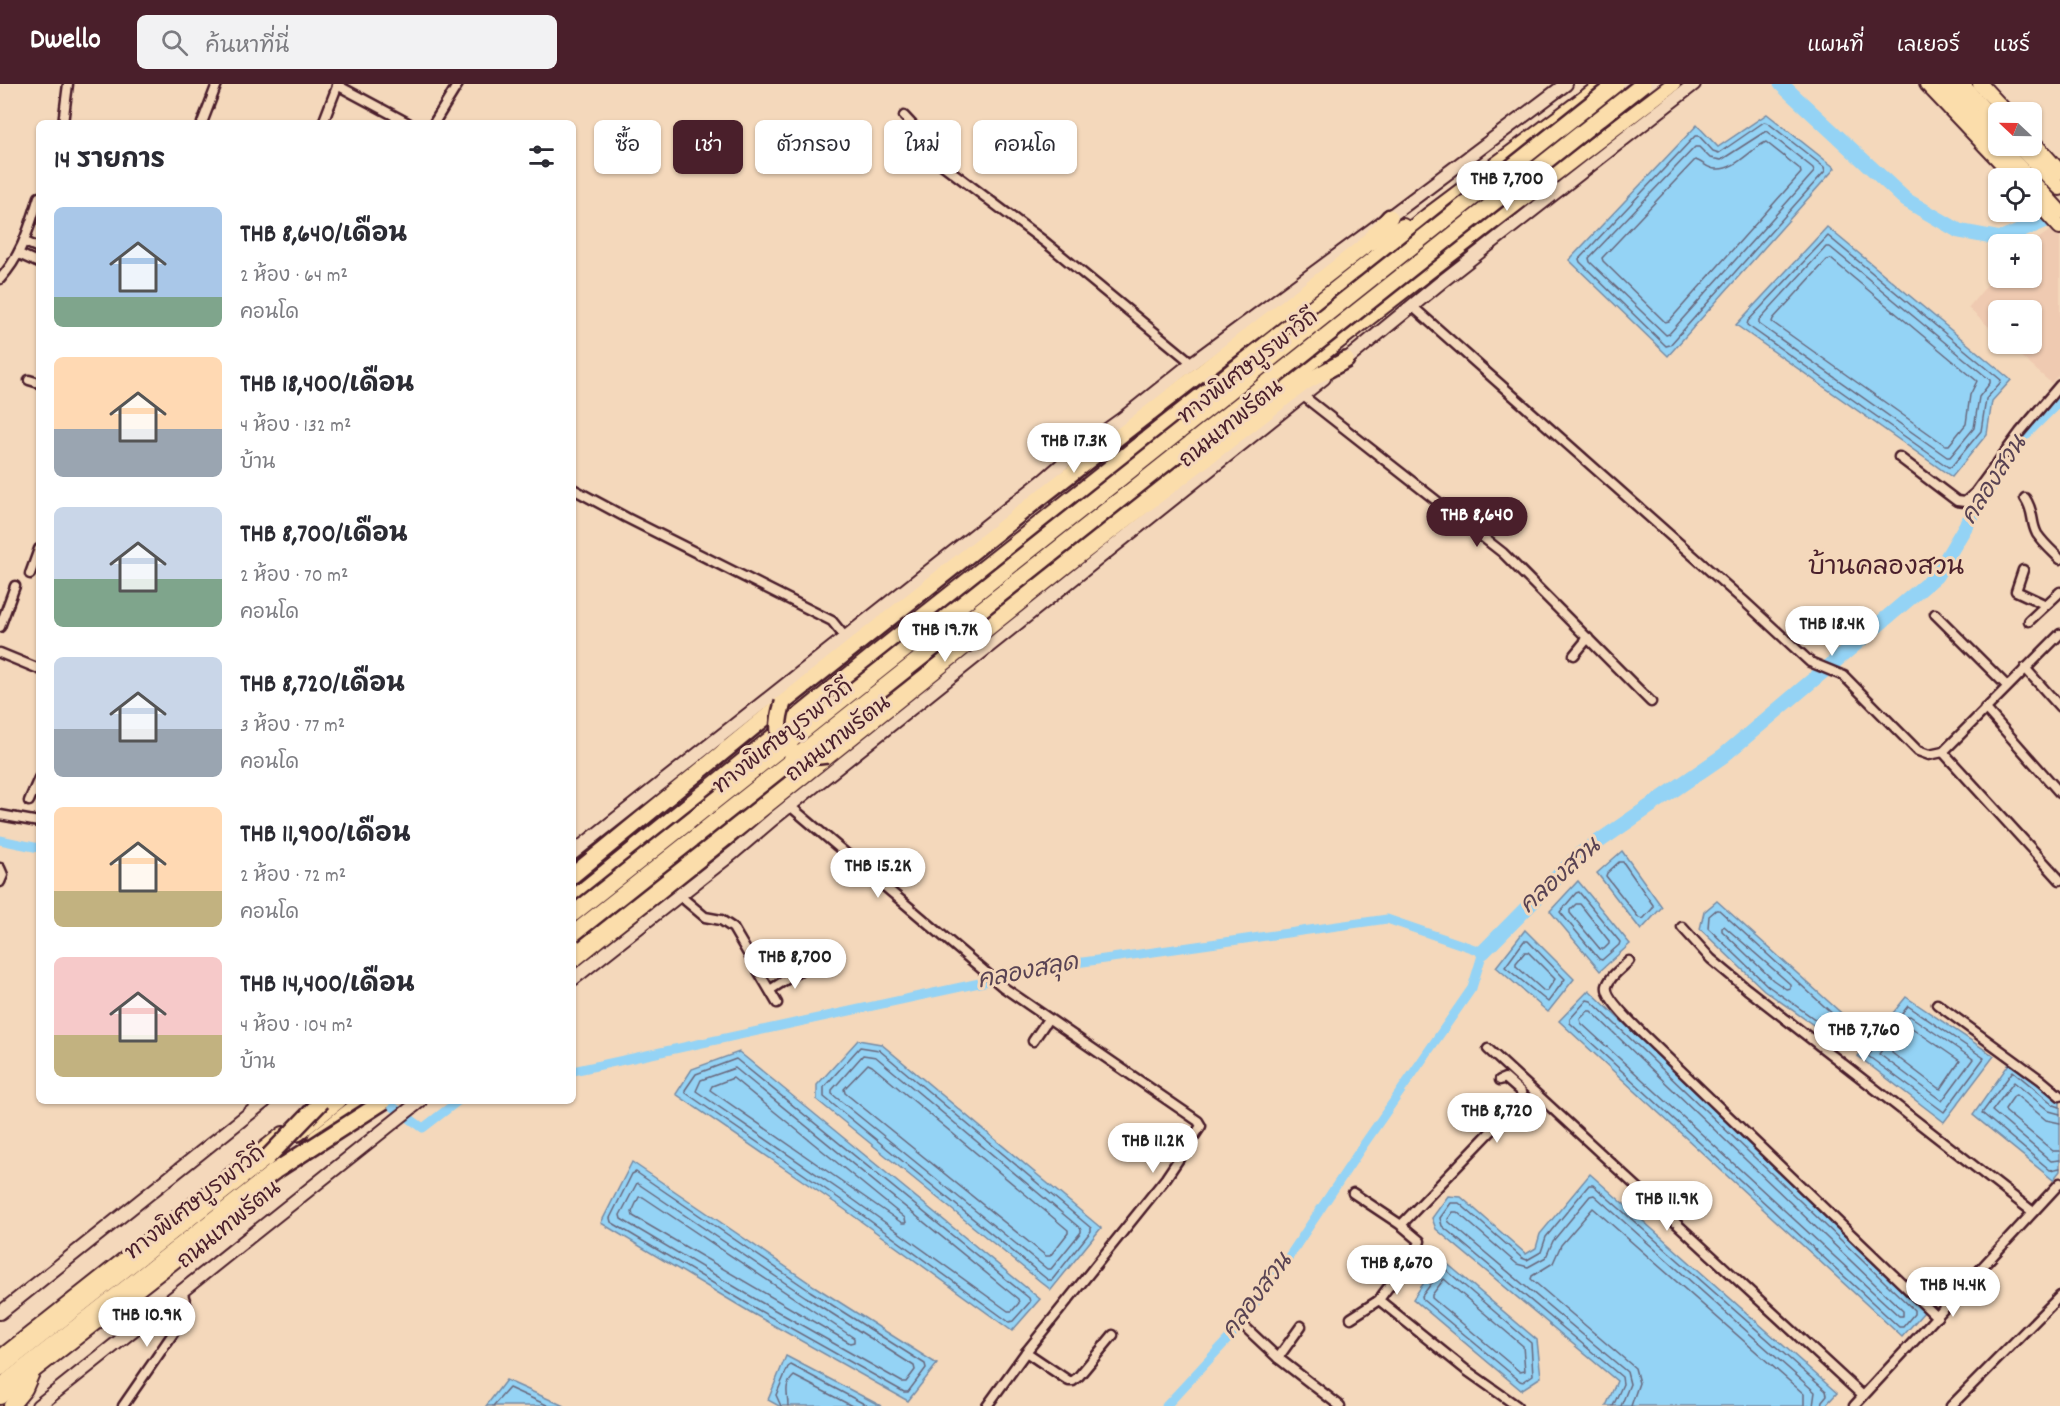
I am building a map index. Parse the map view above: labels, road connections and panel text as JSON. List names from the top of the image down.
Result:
{
  "streets": {
    "highway": ["ทางพิเศษบูรพาวิถี"],
    "main road": ["ถนนเทพรัตน"]
  },
  "districts": ["บ้านคลองสวน"],
  "water": ["คลองสวน", "คลองสลุด"],
  "north": "left",
  "page": {
    "header": "Dwello",
    "search": "ค้นหาที่นี่",
    "nav": ["แผนที่", "เลเยอร์", "แชร์"],
    "map_buttons": ["+", "−"],
    "chip": [
      "ซื้อ",
      "เช่า",
      "ตัวกรอง",
      "ใหม่",
      "คอนโด"
    ],
    "heading": "14 รายการ",
    "price": [
      "THB 7,700",
      "THB 17.3K",
      "THB 8,640",
      "THB 18.4K",
      "THB 19.7K",
      "THB 15.2K",
      "THB 8,700",
      "THB 7,760",
      "THB 8,720",
      "THB 11.2K",
      "THB 11.9K",
      "THB 8,670",
      "THB 14.4K",
      "THB 10.9K"
    ],
    "list": [
      {
        "name": "THB 8,640/เดือน",
        "note": "2 ห้อง · 64 m² · คอนโด"
      },
      {
        "name": "THB 18,400/เดือน",
        "note": "4 ห้อง · 132 m² · บ้าน"
      },
      {
        "name": "THB 8,700/เดือน",
        "note": "2 ห้อง · 70 m² · คอนโด"
      },
      {
        "name": "THB 8,720/เดือน",
        "note": "3 ห้อง · 77 m² · คอนโด"
      },
      {
        "name": "THB 11,900/เดือน",
        "note": "2 ห้อง · 72 m² · คอนโด"
      },
      {
        "name": "THB 14,400/เดือน",
        "note": "4 ห้อง · 104 m² · บ้าน"
      }
    ]
  }
}
